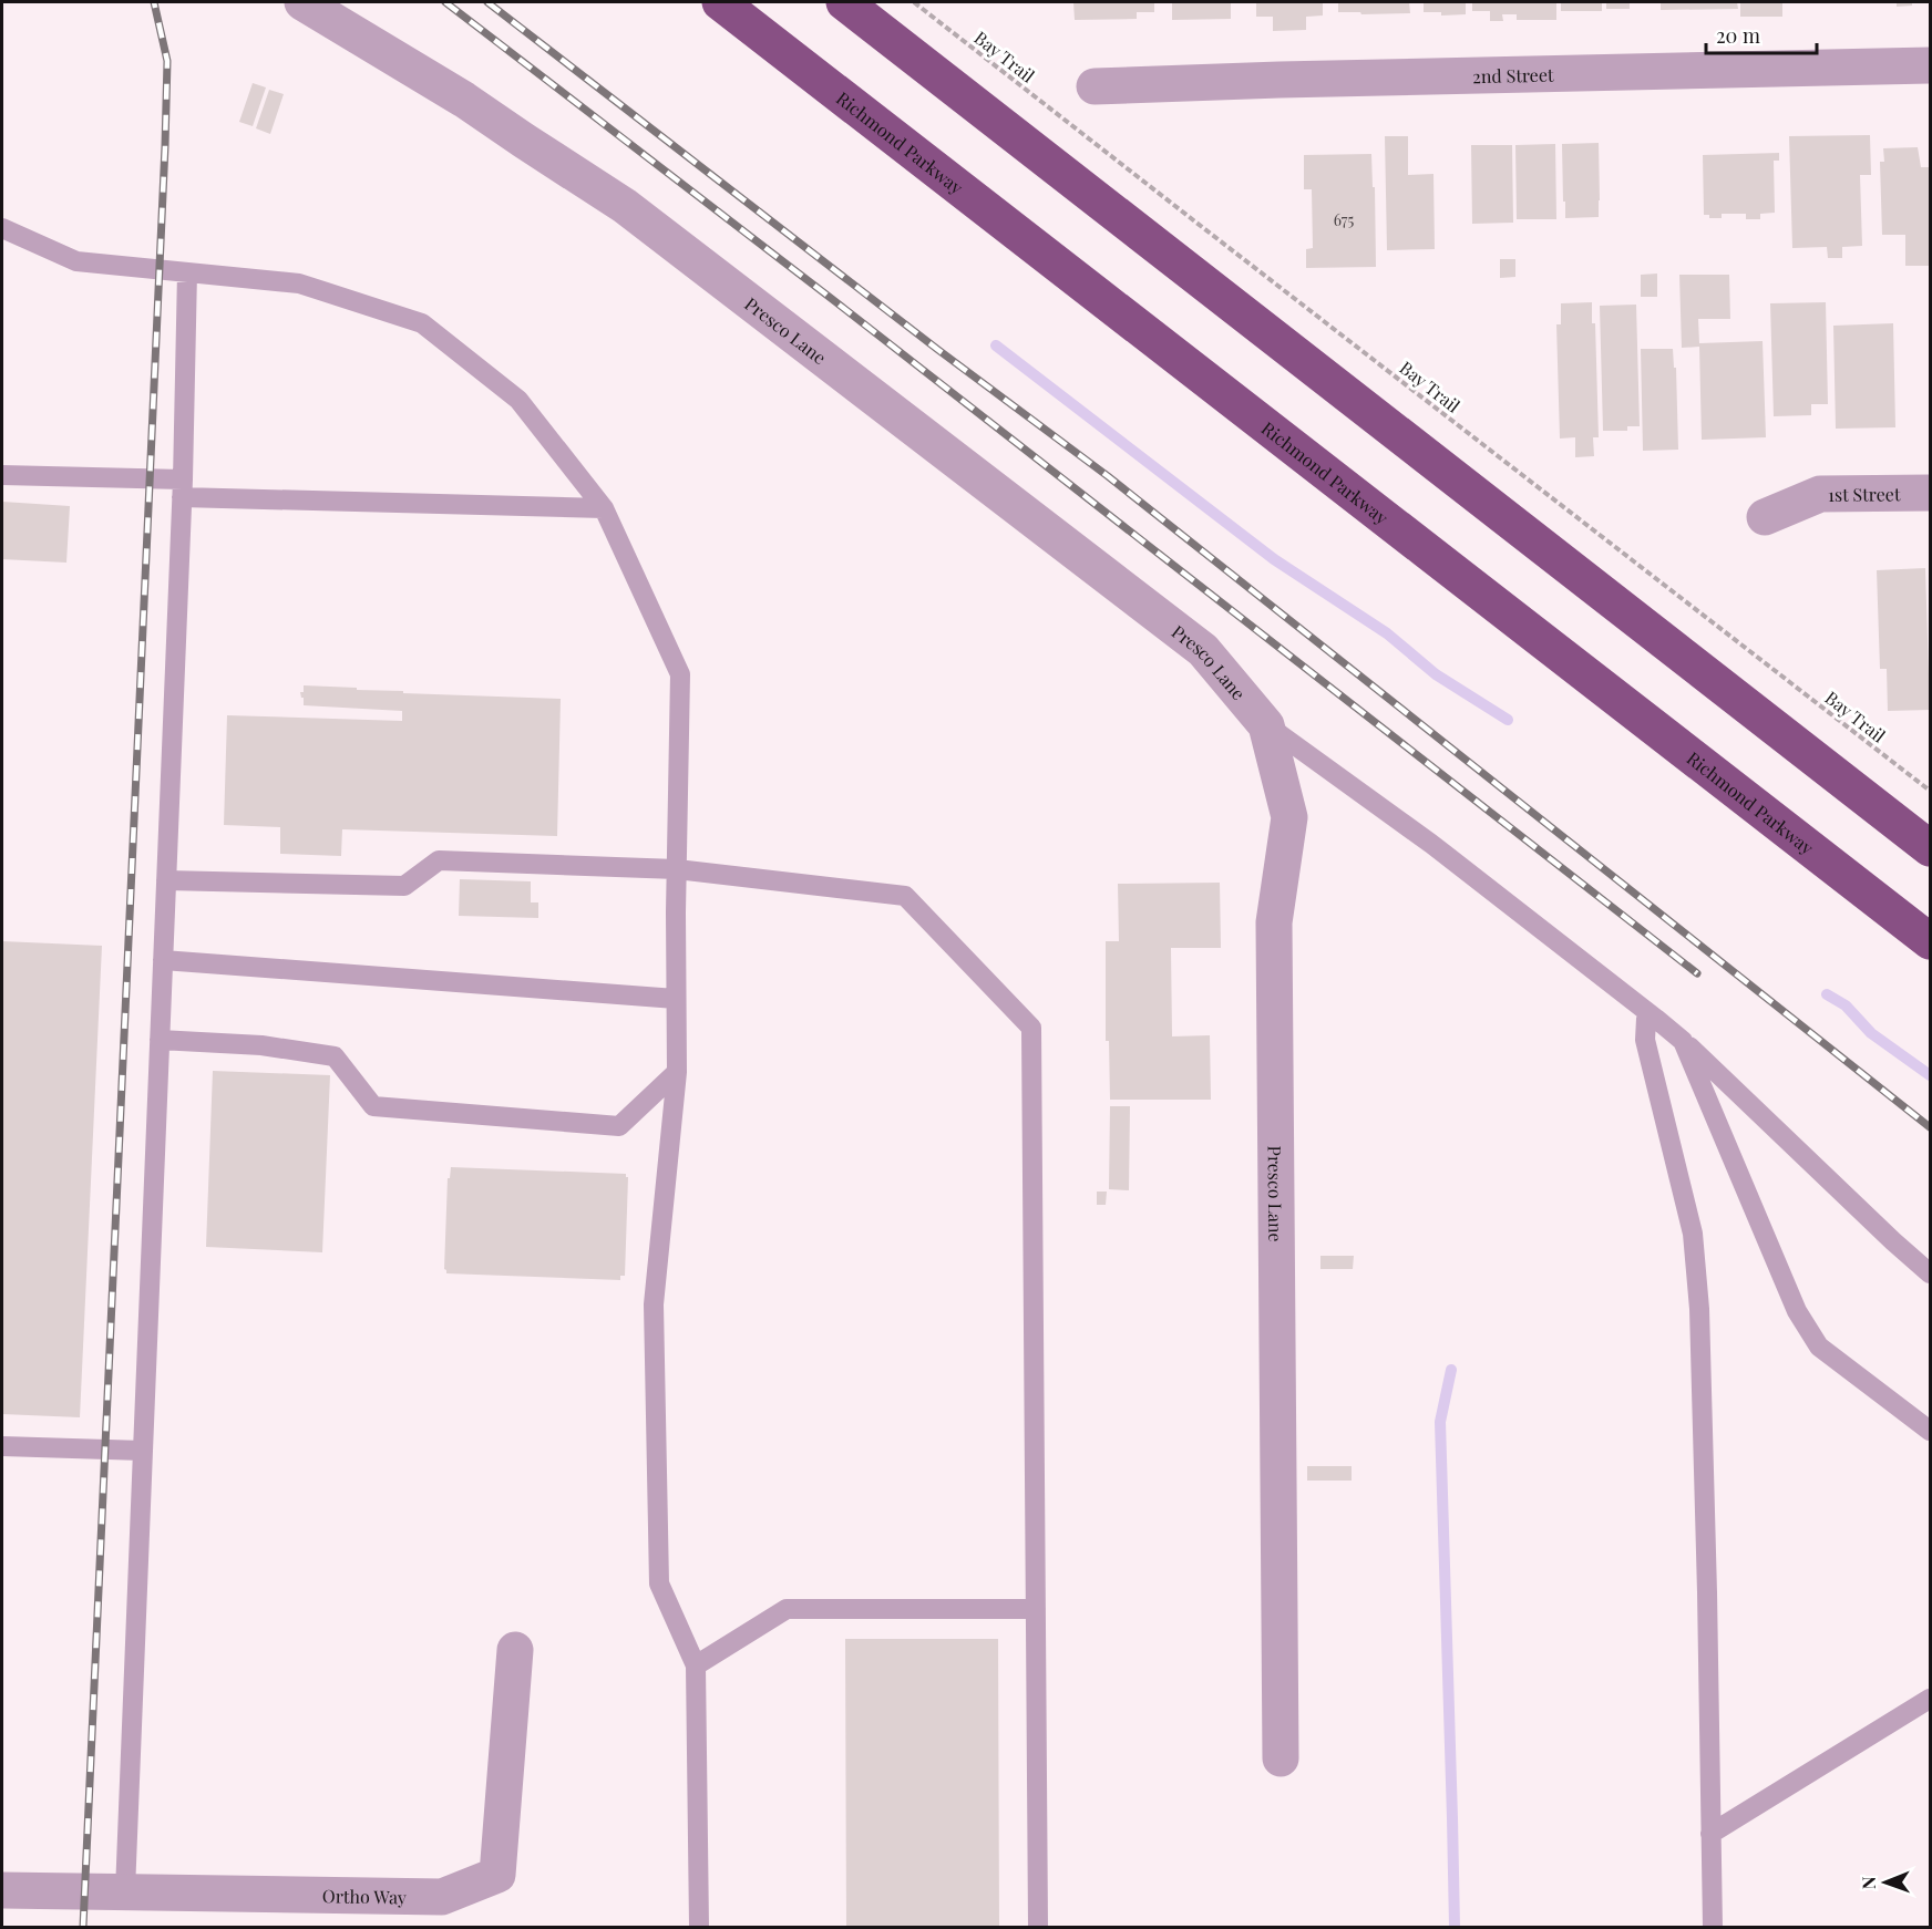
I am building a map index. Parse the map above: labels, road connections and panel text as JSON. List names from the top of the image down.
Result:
{
  "streets": {
    "highway": ["Richmond Parkway"],
    "street": [
      "2nd Street",
      "Presco Lane",
      "1st Street",
      "Ortho Way"
    ],
    "path": ["Bay Trail"]
  },
  "house_numbers": ["675"],
  "scale_bar": "20 m",
  "north": "left"
}
